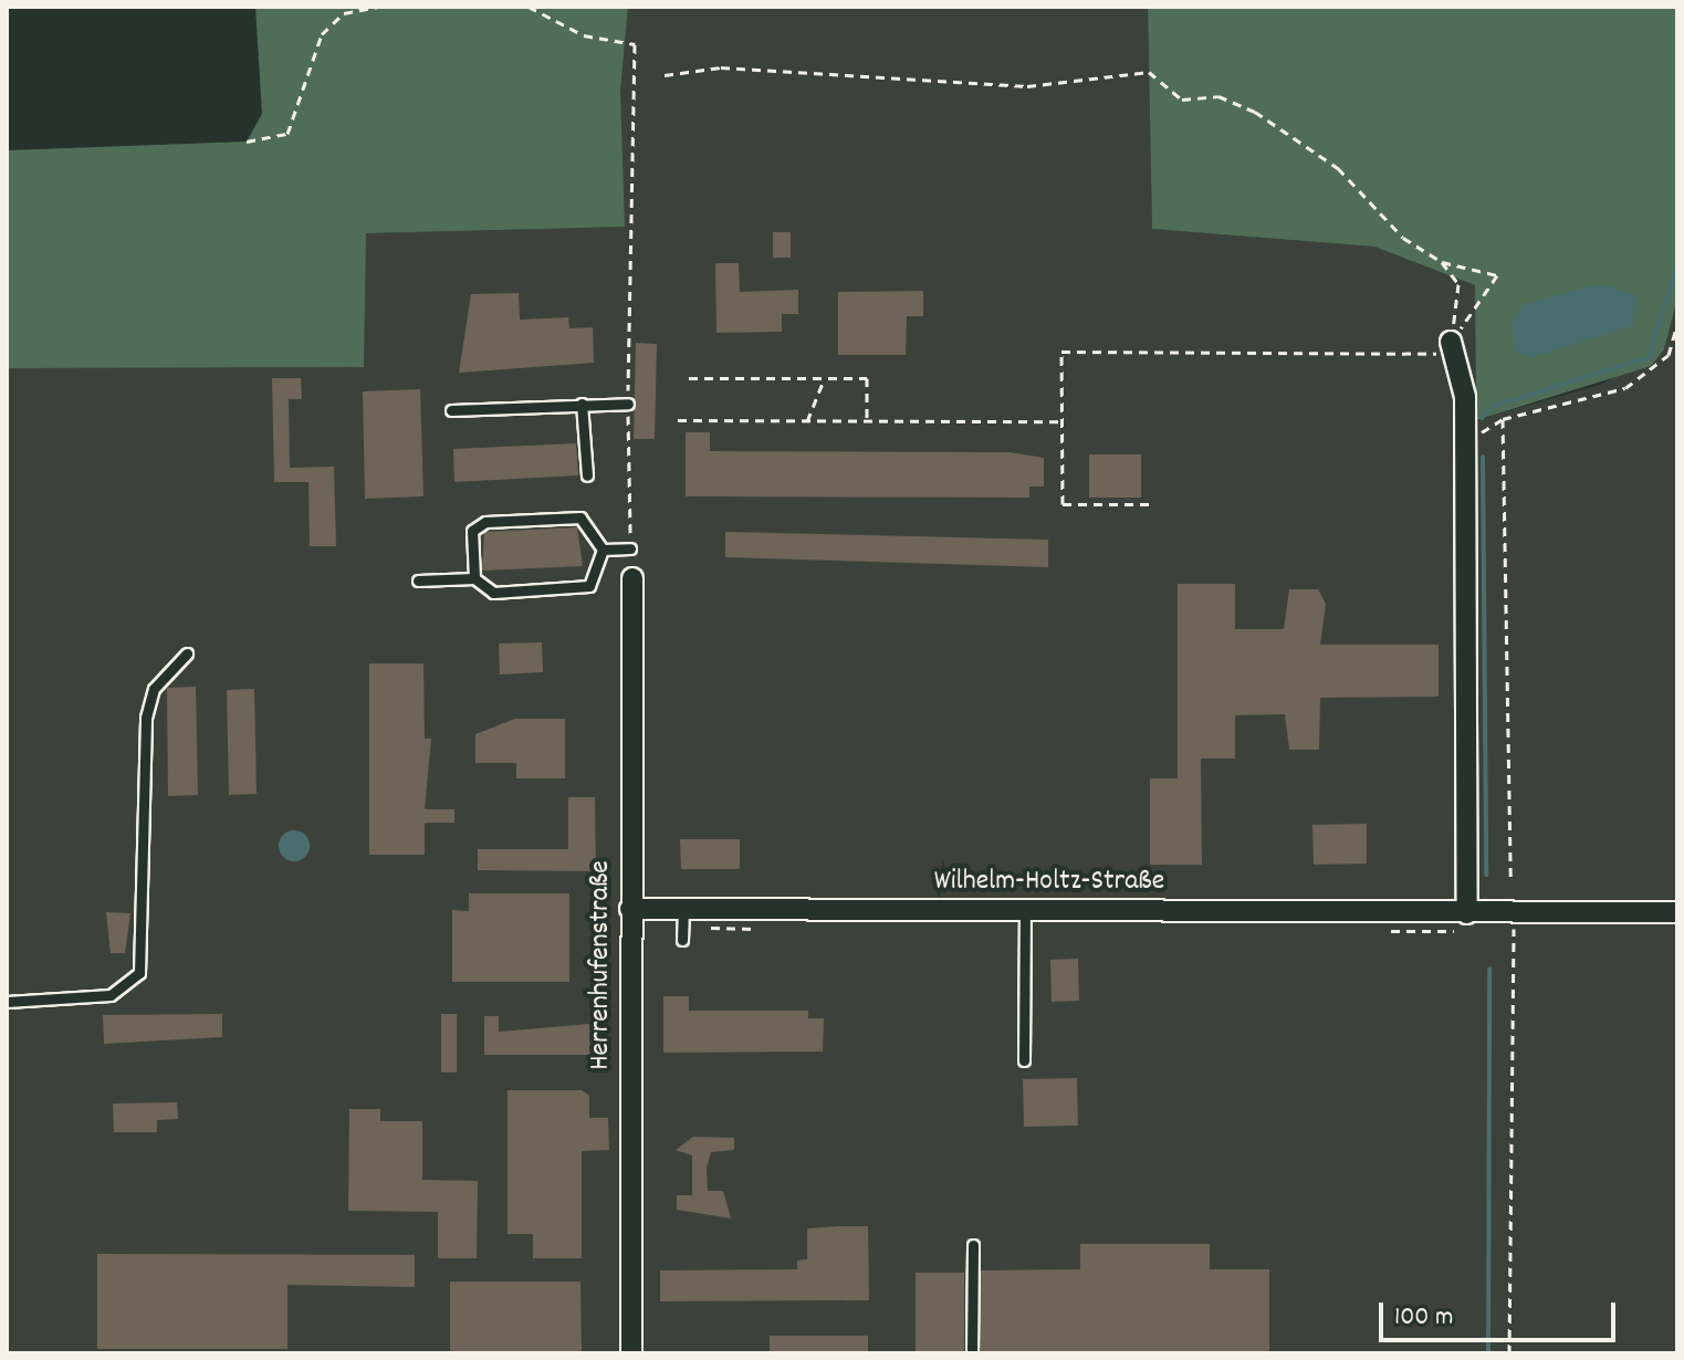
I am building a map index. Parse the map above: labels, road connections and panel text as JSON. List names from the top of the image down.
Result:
{
  "streets": {
    "street": ["Wilhelm-Holtz-Straße", "Herrenhufenstraße"]
  },
  "crossings": [
    ["Wilhelm-Holtz-Straße", "Herrenhufenstraße"]
  ],
  "scale_bar": "100 m"
}
